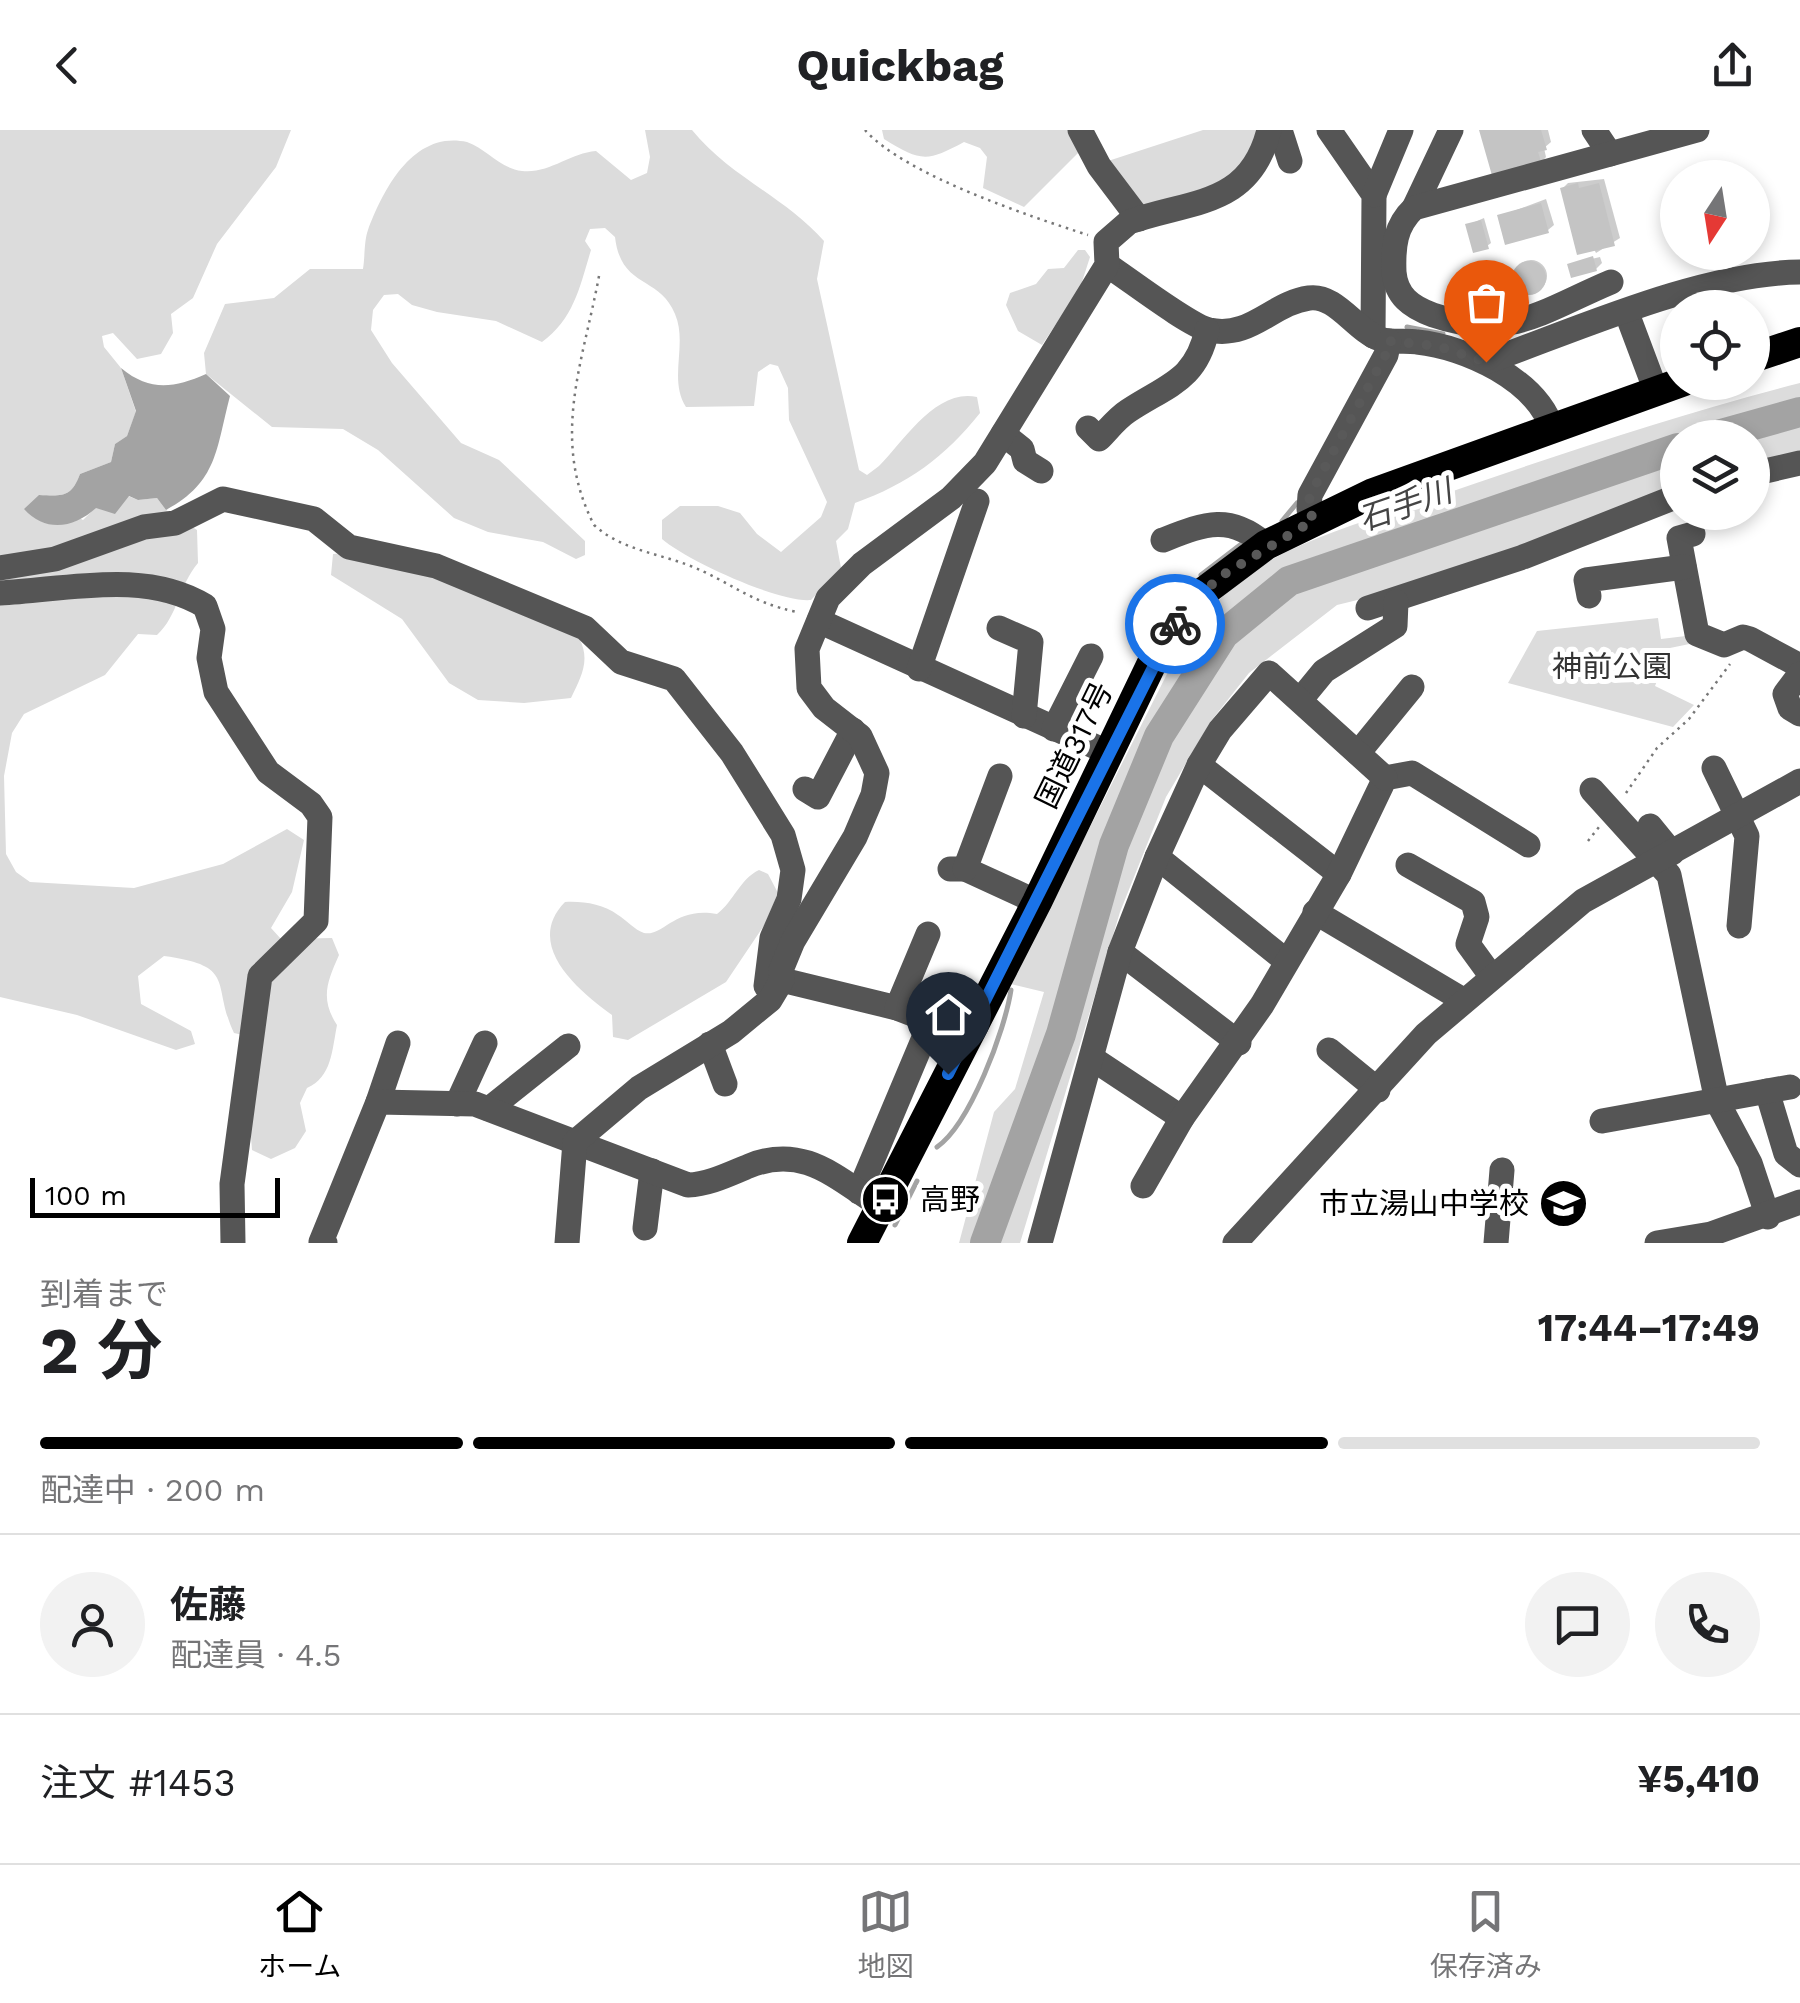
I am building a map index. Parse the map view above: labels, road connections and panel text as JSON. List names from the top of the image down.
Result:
{
  "streets": {
    "highway": ["国道317号"]
  },
  "water": ["石手川"],
  "parks": ["神前公園"],
  "places": {
    "bus stop": ["高野"],
    "school or university": ["市立湯山中学校"]
  },
  "scale_bar": "100 m",
  "north": "bottom",
  "page": {
    "header": "Quickbag",
    "scale": "100 m",
    "heading": ["2 分", "到着まで", "17:44–17:49"],
    "panel": [
      "佐藤",
      "配達員 · 4.5",
      "注文 #1453",
      "¥5,410"
    ],
    "bar": "配達中 · 200 m",
    "tabs": ["ホーム", "地図", "保存済み"]
  }
}
